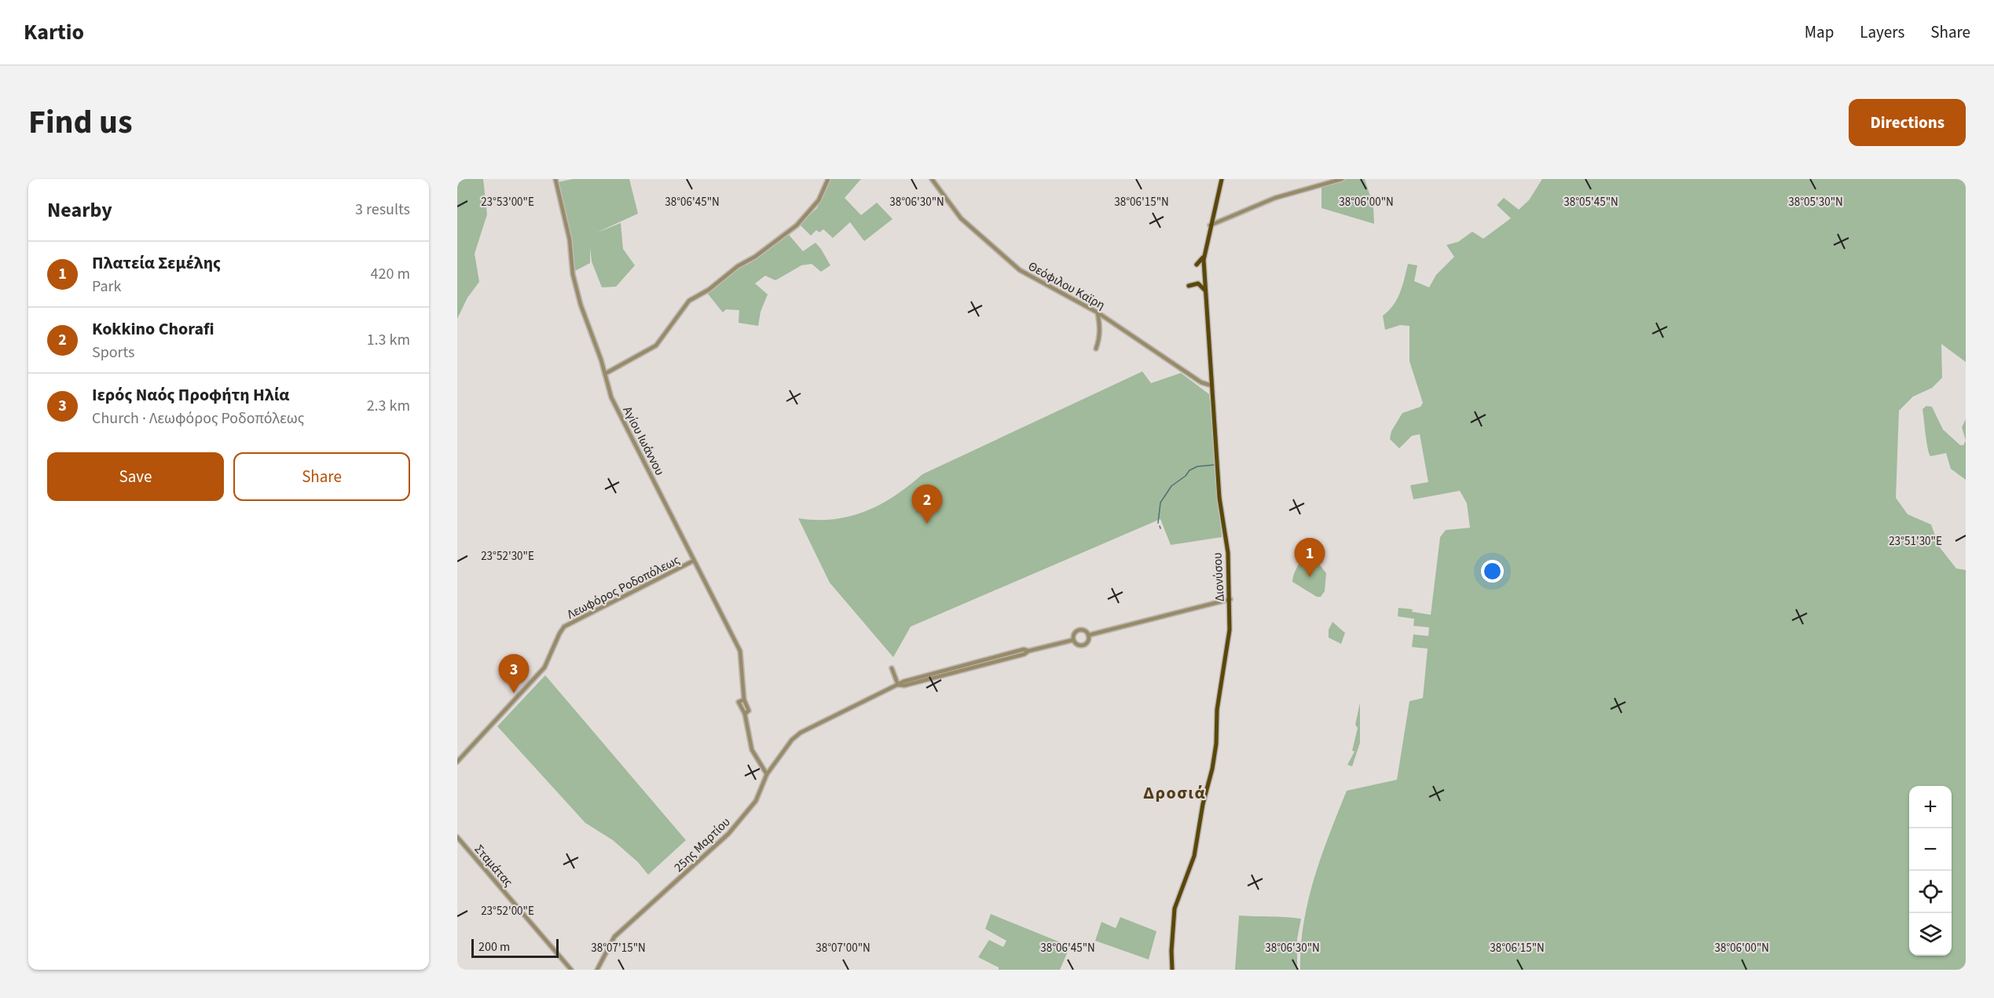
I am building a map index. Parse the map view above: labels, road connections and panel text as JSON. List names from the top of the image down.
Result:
{
  "streets": {
    "main road": ["Διονύσου"],
    "street": [
      "Θεόφιλου Καϊρη",
      "Αγίου Ιωάννου",
      "Λεωφόρος Ροδοπόλεως",
      "25ης Μαρτίου",
      "Σταμάτας"
    ]
  },
  "crossings": [
    ["Θεόφιλου Καϊρη", "Διονύσου"],
    ["Αγίου Ιωάννου", "Λεωφόρος Ροδοπόλεως"]
  ],
  "districts": ["Δροσιά"],
  "scale_bar": "200 m",
  "page": {
    "header": "Kartio",
    "nav": ["Map", "Layers", "Share"],
    "title": "Find us",
    "buttons": [
      "Directions",
      ["Save", "Share"]
    ],
    "heading": ["Nearby", "3 results"],
    "list": [
      {
        "mark": "1",
        "name": "Πλατεία Σεμέλης",
        "note": "Park",
        "value": "420 m"
      },
      {
        "mark": "2",
        "name": "Kokkino Chorafi",
        "note": "Sports",
        "value": "1.3 km"
      },
      {
        "mark": "3",
        "name": "Ιερός Ναός Προφήτη Ηλία",
        "note": "Church · Λεωφόρος Ροδοπόλεως",
        "value": "2.3 km"
      }
    ],
    "pins": ["2", "1", "3"],
    "map_buttons": ["+", "−"],
    "scale": "200 m"
  },
  "coordinates": [
    "23°53'00\"E",
    "38°06'45\"N",
    "38°06'30\"N",
    "38°05'45\"N",
    "38°06'15\"N",
    "38°06'00\"N",
    "38°05'30\"N",
    "23°51'30\"E",
    "23°52'30\"E",
    "23°52'00\"E",
    "38°07'15\"N",
    "38°07'00\"N"
  ]
}
